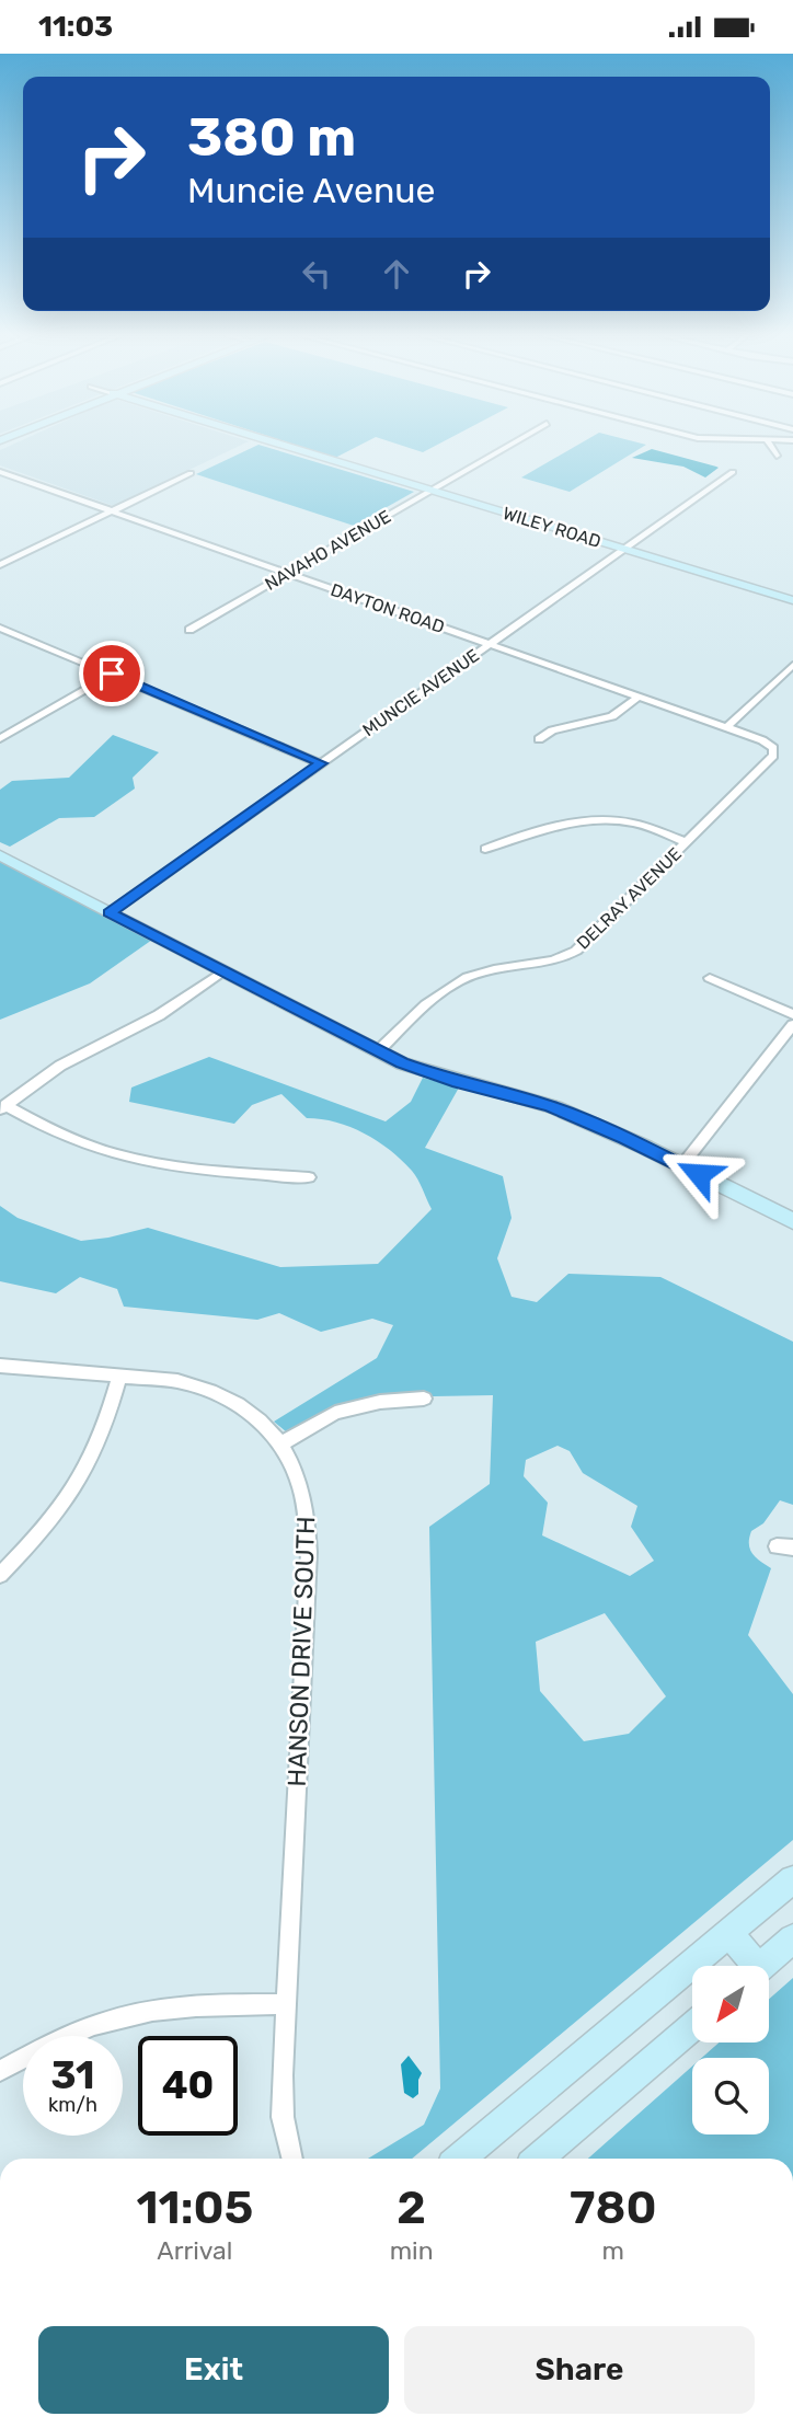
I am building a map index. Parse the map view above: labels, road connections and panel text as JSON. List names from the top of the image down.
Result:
{
  "streets": {
    "street": [
      "WILEY ROAD",
      "NAVAHO AVENUE",
      "DAYTON ROAD",
      "MUNCIE AVENUE",
      "DELRAY AVENUE",
      "HANSON DRIVE SOUTH"
    ]
  },
  "crossings": [
    ["WILEY ROAD", "NAVAHO AVENUE"],
    ["WILEY ROAD", "MUNCIE AVENUE"],
    ["NAVAHO AVENUE", "DAYTON ROAD"],
    ["DAYTON ROAD", "MUNCIE AVENUE"],
    ["DAYTON ROAD", "DELRAY AVENUE"]
  ],
  "north": "bottom left",
  "page": {
    "status": "11:03",
    "turn": ["380 m", "Muncie Avenue"],
    "speed": "31 km/h",
    "limit": "40",
    "eta": [
      "11:05",
      "Arrival",
      "2",
      "min",
      "780",
      "m"
    ],
    "buttons": ["Exit", "Share"]
  }
}
